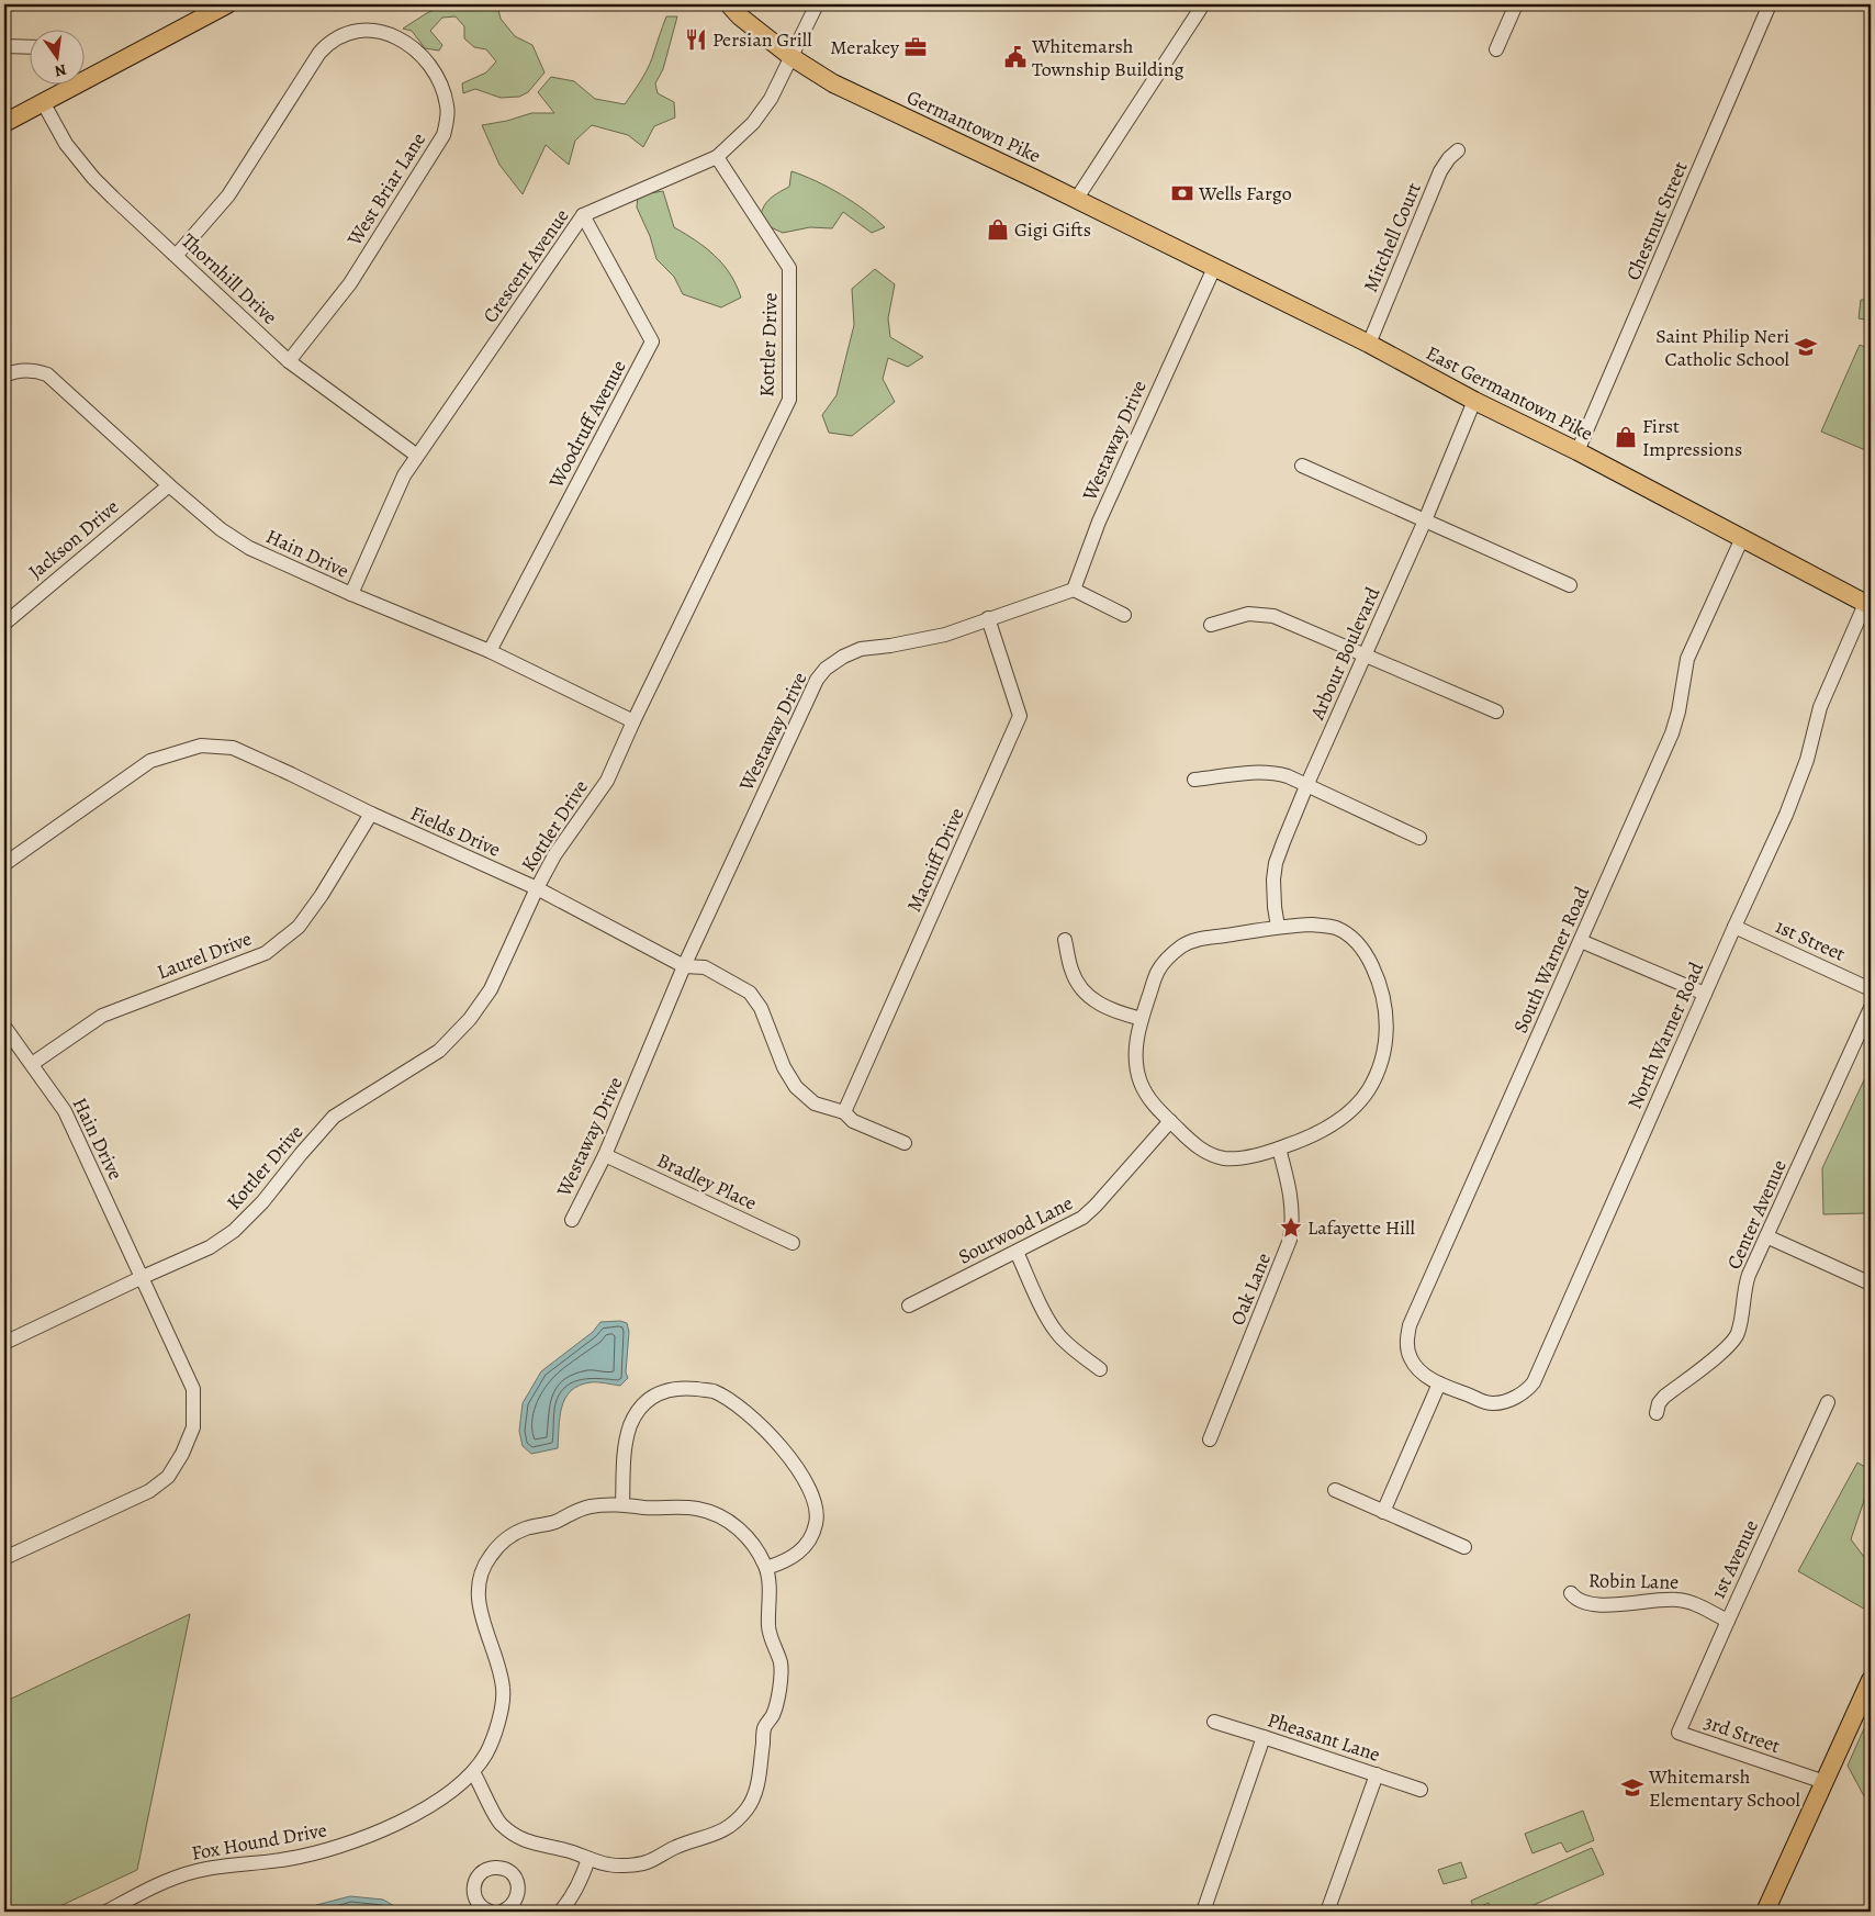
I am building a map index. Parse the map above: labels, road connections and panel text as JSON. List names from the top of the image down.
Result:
{
  "streets": {
    "main road": ["Germantown Pike", "East Germantown Pike"],
    "street": [
      "West Briar Lane",
      "Chestnut Street",
      "Mitchell Court",
      "Crescent Avenue",
      "Thornhill Drive",
      "Kottler Drive",
      "Woodruff Avenue",
      "Westaway Drive",
      "Jackson Drive",
      "Hain Drive",
      "Arbour Boulevard",
      "Fields Drive",
      "Macniff Drive",
      "1st Street",
      "Laurel Drive",
      "South Warner Road",
      "North Warner Road",
      "Bradley Place",
      "Center Avenue",
      "Sourwood Lane",
      "Oak Lane",
      "1st Avenue",
      "Robin Lane",
      "3rd Street",
      "Pheasant Lane",
      "Fox Hound Drive"
    ]
  },
  "crossings": [
    ["Germantown Pike", "Crescent Avenue"],
    ["Germantown Pike", "East Germantown Pike"],
    ["Germantown Pike", "Westaway Drive"],
    ["West Briar Lane", "Thornhill Drive"],
    ["Chestnut Street", "East Germantown Pike"],
    ["Mitchell Court", "East Germantown Pike"],
    ["Crescent Avenue", "Thornhill Drive"],
    ["Crescent Avenue", "Kottler Drive"],
    ["Crescent Avenue", "Woodruff Avenue"],
    ["Crescent Avenue", "Hain Drive"],
    ["Kottler Drive", "Hain Drive"],
    ["Kottler Drive", "Fields Drive"],
    ["East Germantown Pike", "Westaway Drive"],
    ["East Germantown Pike", "Arbour Boulevard"],
    ["East Germantown Pike", "South Warner Road"],
    ["East Germantown Pike", "North Warner Road"],
    ["Woodruff Avenue", "Hain Drive"],
    ["Westaway Drive", "Fields Drive"],
    ["Westaway Drive", "Macniff Drive"],
    ["Westaway Drive", "Bradley Place"],
    ["Jackson Drive", "Hain Drive"],
    ["Hain Drive", "Laurel Drive"],
    ["Fields Drive", "Macniff Drive"],
    ["Fields Drive", "Laurel Drive"],
    ["1st Street", "North Warner Road"],
    ["South Warner Road", "North Warner Road"],
    ["1st Avenue", "Robin Lane"],
    ["1st Avenue", "3rd Street"]
  ],
  "places": {
    "restaurant": ["Persian Grill"],
    "office": ["Merakey"],
    "public building": ["Whitemarsh Township Building"],
    "bank": ["Wells Fargo"],
    "shop": ["Gigi Gifts", "First Impressions"],
    "school or university": ["Saint Philip Neri Catholic School", "Whitemarsh Elementary School"],
    "place": ["Lafayette Hill"]
  },
  "north": "bottom"
}
